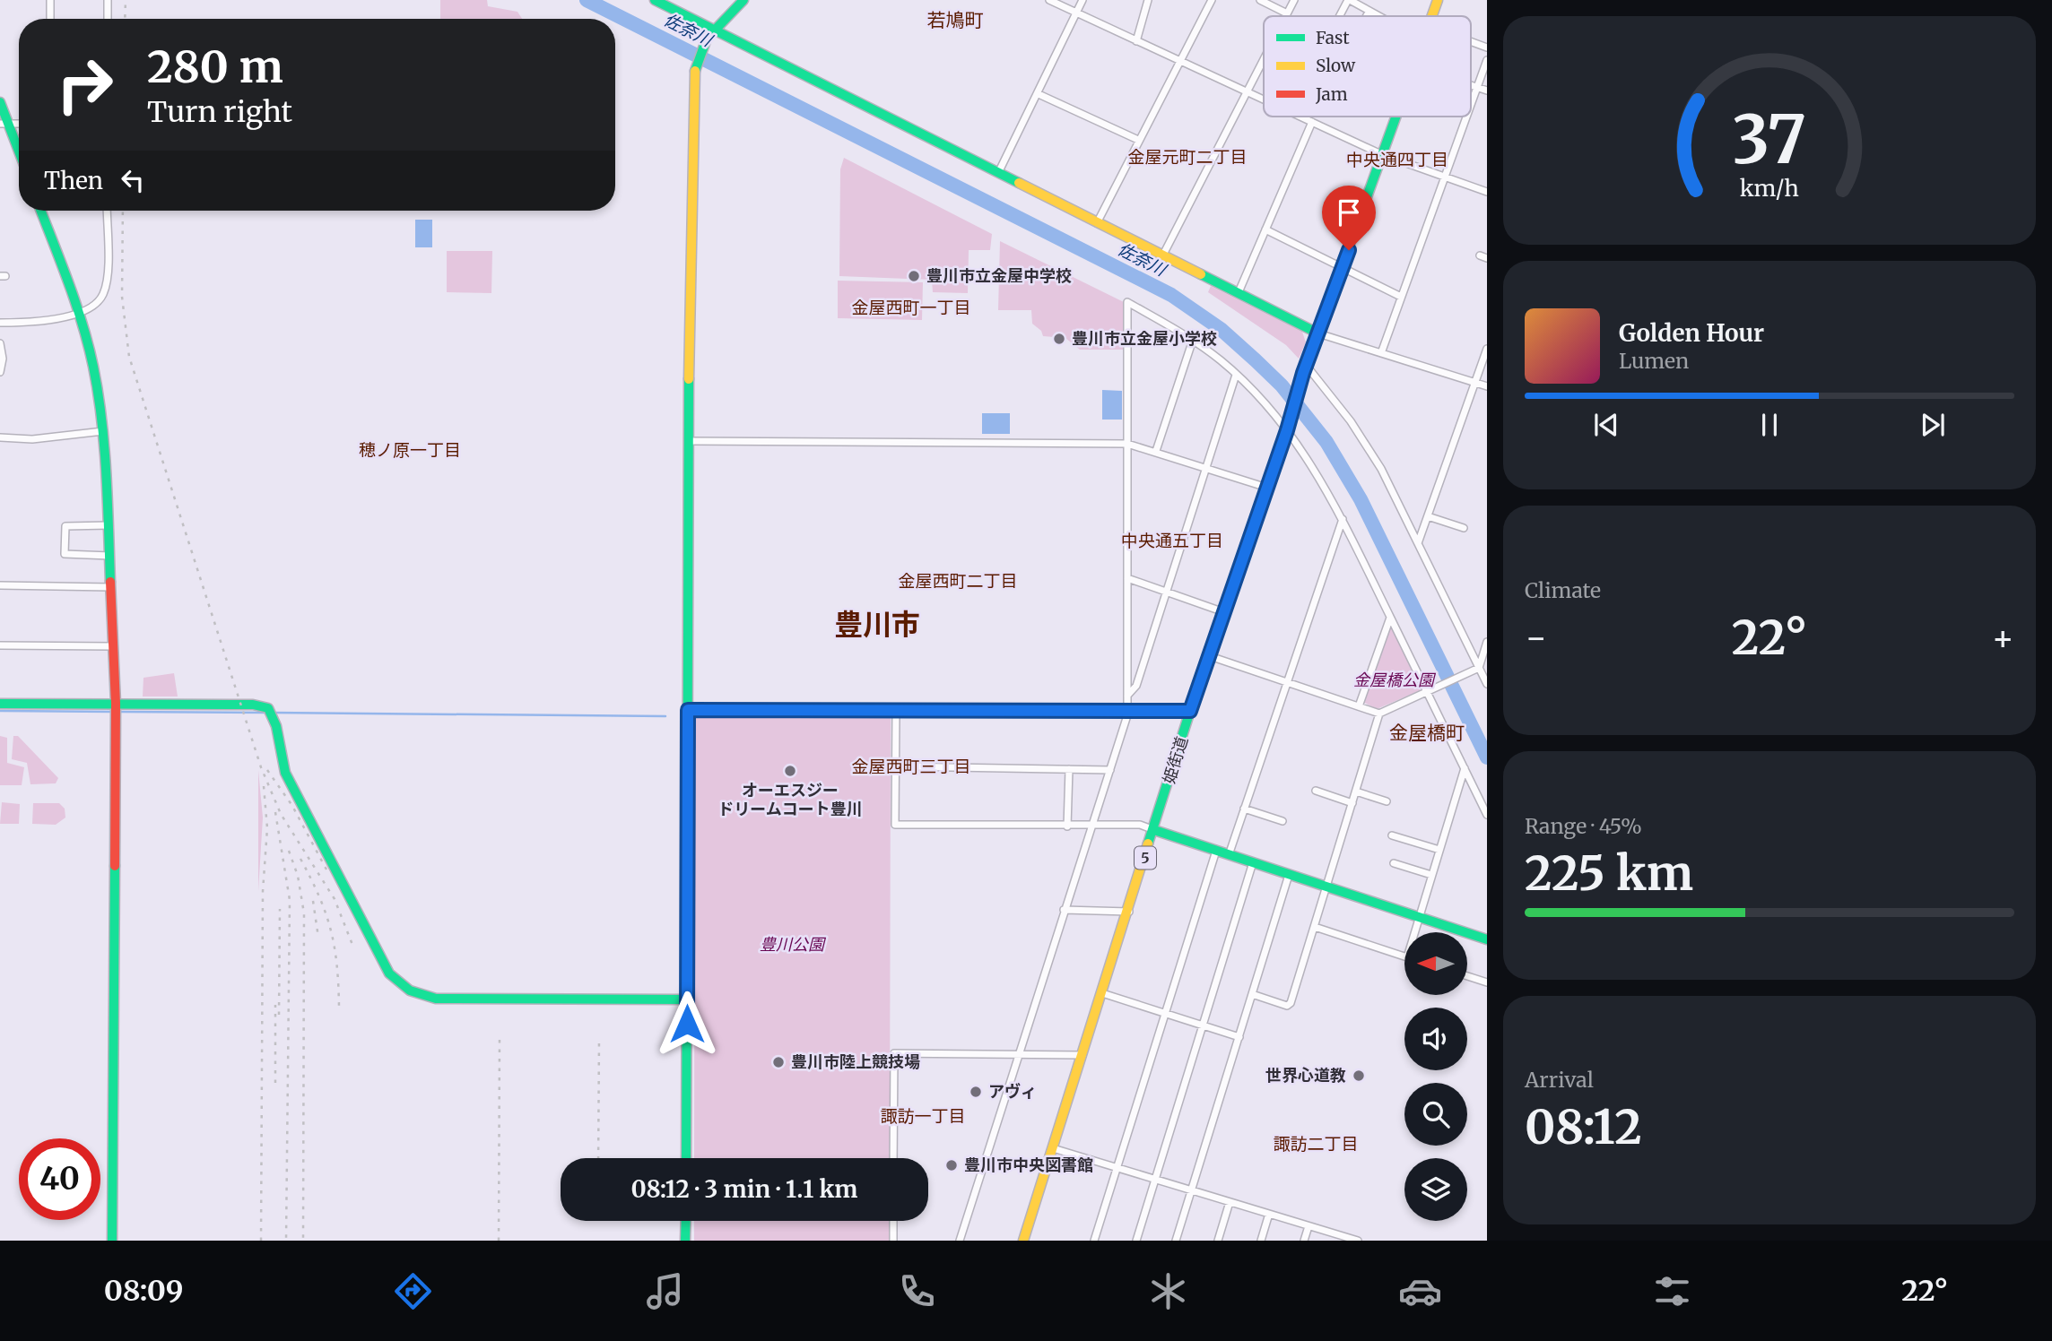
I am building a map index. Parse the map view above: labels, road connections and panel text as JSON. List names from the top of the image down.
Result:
{
  "streets": {
    "street": ["姫街道", "5"]
  },
  "districts": [
    "若鳩町",
    "金屋元町二丁目",
    "中央通四丁目",
    "金屋西町一丁目",
    "穂ノ原一丁目",
    "中央通五丁目",
    "金屋西町二丁目",
    "豊川市",
    "金屋橋町",
    "金屋西町三丁目",
    "諏訪一丁目",
    "諏訪二丁目"
  ],
  "water": ["佐奈川"],
  "parks": ["金屋橋公園", "豊川公園"],
  "places": [
    "豊川市立金屋中学校",
    "豊川市立金屋小学校",
    "オーエスジー ドリームコート豊川",
    "豊川市陸上競技場",
    "世界心道教",
    "アヴィ",
    "豊川市中央図書館"
  ],
  "legend": ["Fast", "Slow", "Jam"],
  "north": "left",
  "page": {
    "turn": ["280 m", "Turn right"],
    "then": "Then",
    "song": ["Golden Hour", "Lumen"],
    "tile": [
      "Climate",
      ["Range · 45%", "225 km"],
      ["Arrival", "08:12"]
    ],
    "heat": ["−", "22°", "+"],
    "limit": "40",
    "trip": "08:12 · 3 min · 1.1 km",
    "tabs": ["08:09", "22°"],
    "gauge": ["37", "km/h"]
  }
}
